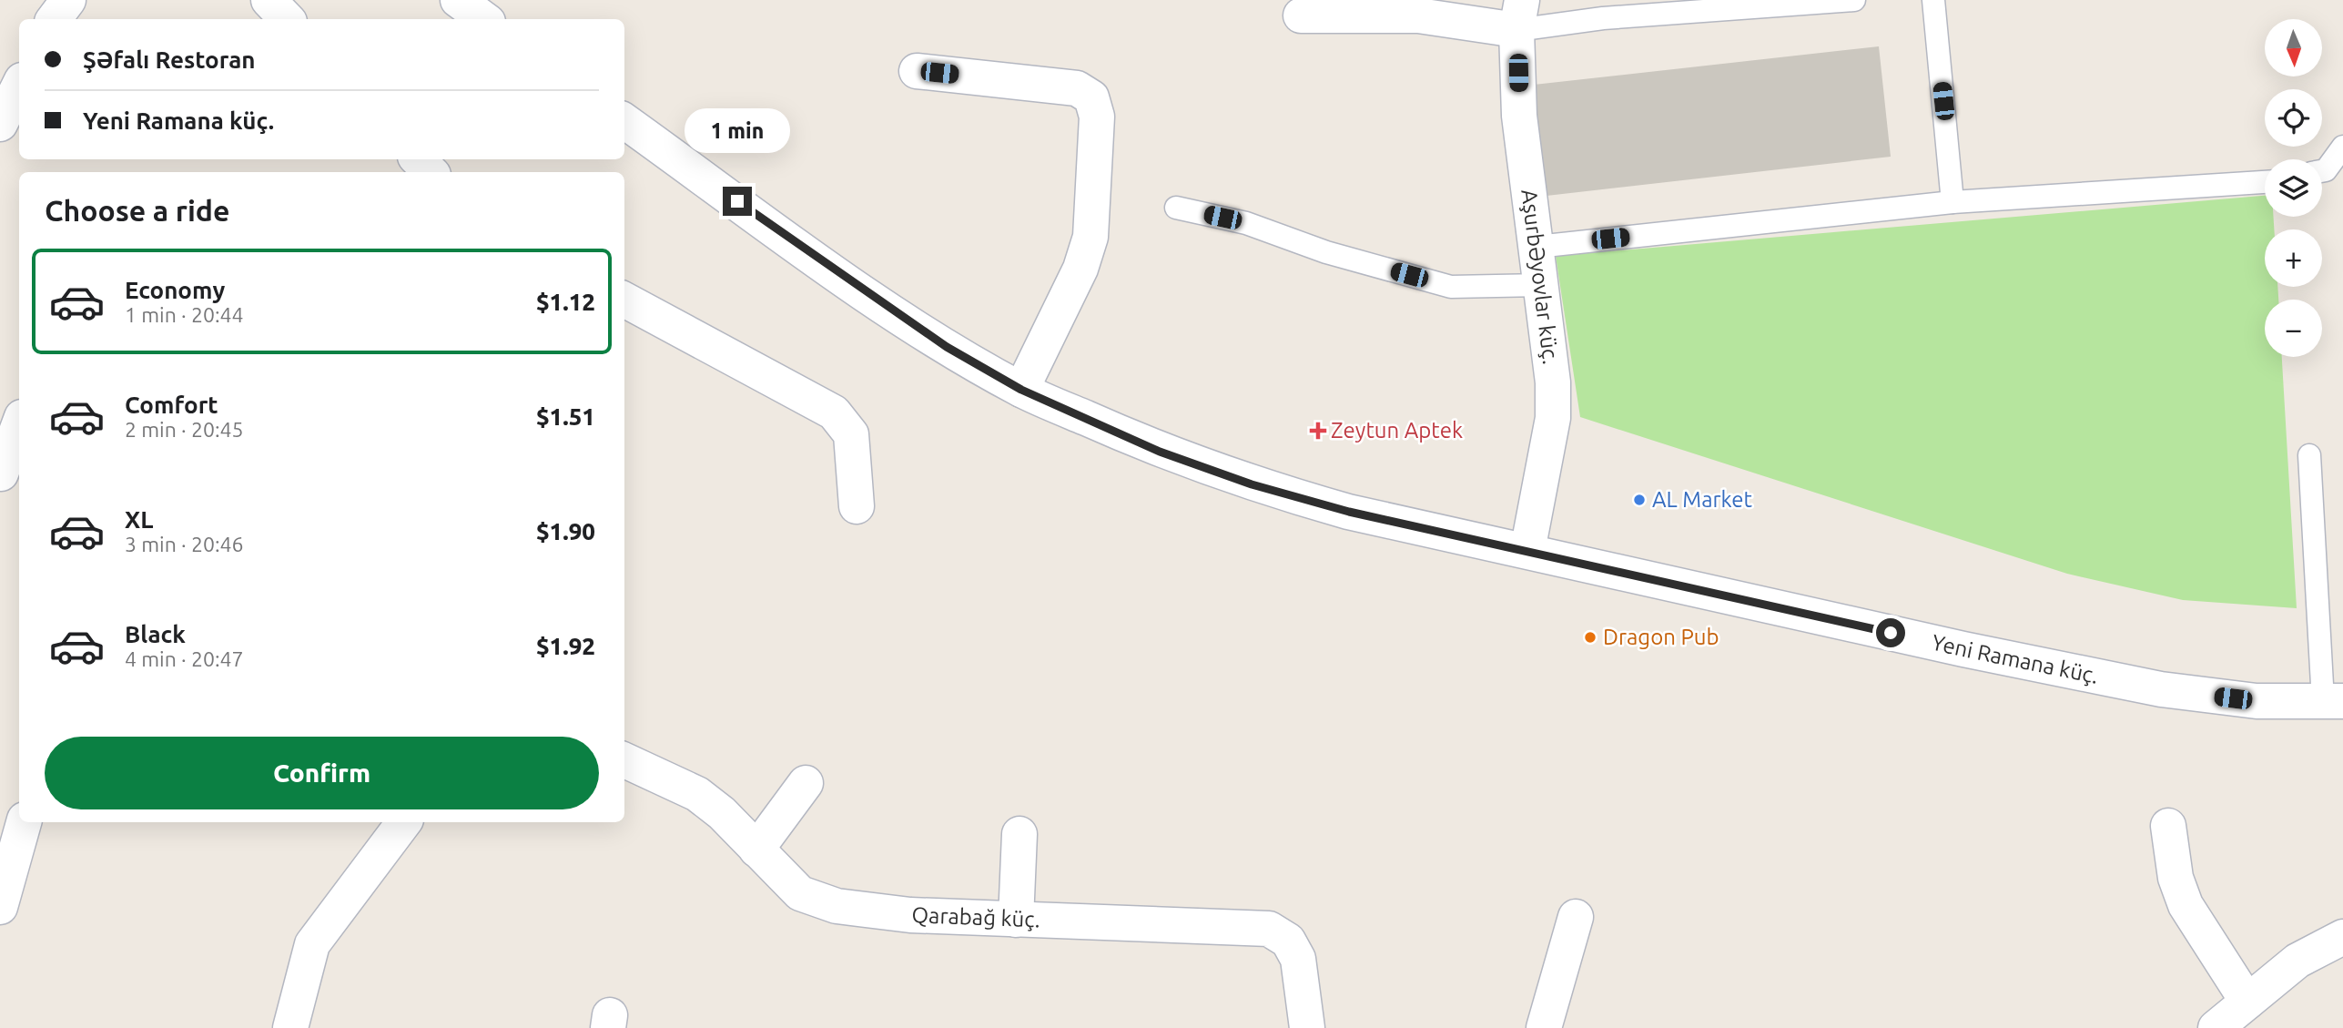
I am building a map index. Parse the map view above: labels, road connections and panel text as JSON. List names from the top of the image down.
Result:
{
  "streets": {
    "street": ["Aşurbəyovlar küç.", "Yeni Ramana küç.", "Qarabağ küç."]
  },
  "crossings": [
    ["Aşurbəyovlar küç.", "Yeni Ramana küç."]
  ],
  "places": {
    "health": ["Zeytun Aptek"],
    "other": ["AL Market", "Dragon Pub"]
  },
  "north": "bottom",
  "page": {
    "map_buttons": ["+", "−"],
    "banner": ["Şəfalı Restoran", "Yeni Ramana küç."],
    "bubble": "1 min",
    "heading": "Choose a ride",
    "list": [
      {
        "name": "Economy",
        "note": "1 min · 20:44",
        "value": "$1.12"
      },
      {
        "name": "Comfort",
        "note": "2 min · 20:45",
        "value": "$1.51"
      },
      {
        "name": "XL",
        "note": "3 min · 20:46",
        "value": "$1.90"
      },
      {
        "name": "Black",
        "note": "4 min · 20:47",
        "value": "$1.92"
      }
    ],
    "buttons": "Confirm"
  }
}
